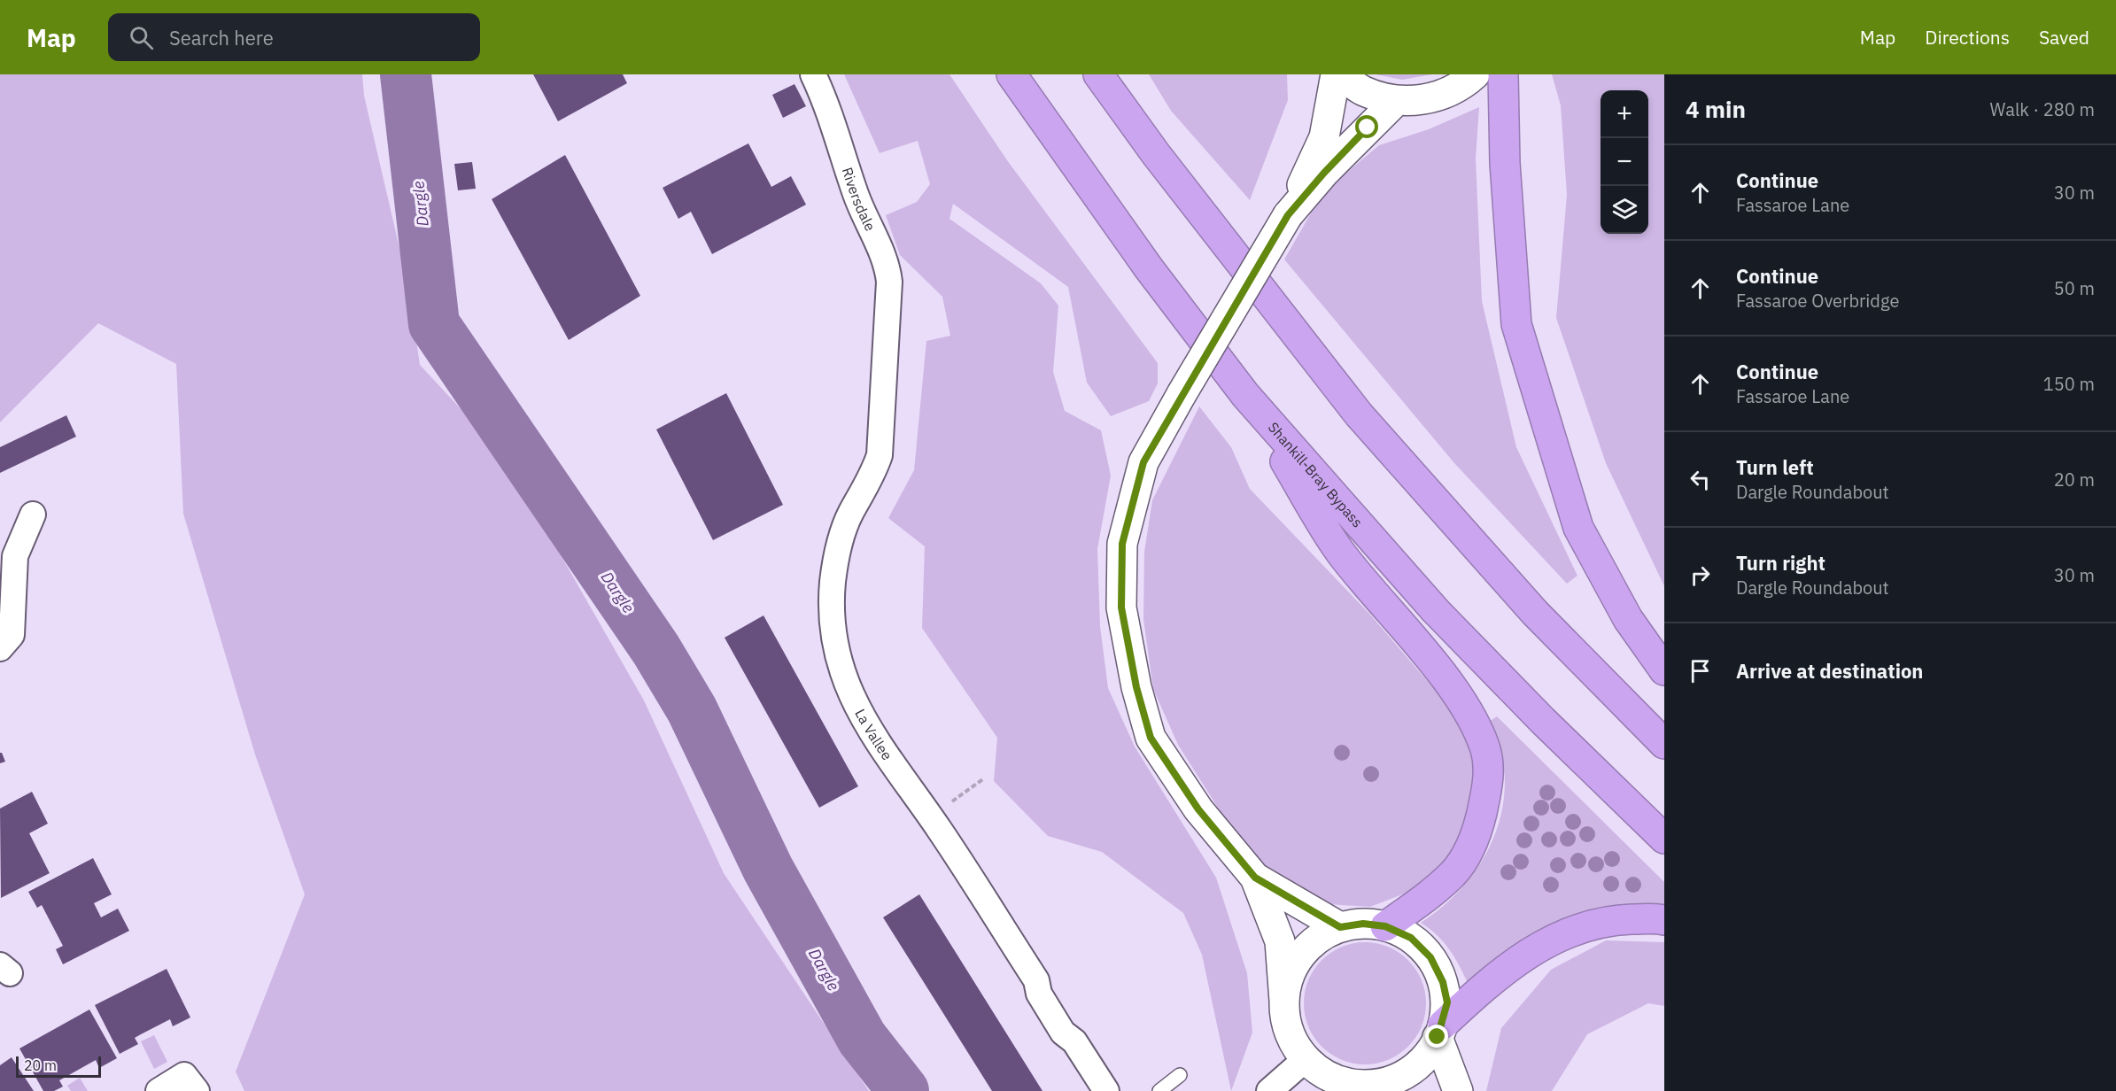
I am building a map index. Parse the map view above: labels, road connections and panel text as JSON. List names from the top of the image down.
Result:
{
  "streets": {
    "highway": ["Shankill-Bray Bypass"],
    "street": ["Riversdale", "La Vallee"]
  },
  "crossings": [
    ["Riversdale", "La Vallee"]
  ],
  "water": ["Dargle"],
  "scale_bar": "20 m",
  "page": {
    "header": "Map",
    "search": "Search here",
    "nav": ["Map", "Directions", "Saved"],
    "heading": ["4 min", "Walk · 280 m"],
    "map_buttons": ["+", "−"],
    "list": [
      ["Continue", "Fassaroe Lane", "30 m"],
      ["Continue", "Fassaroe Overbridge", "50 m"],
      ["Continue", "Fassaroe Lane", "150 m"],
      ["Turn left", "Dargle Roundabout", "20 m"],
      ["Turn right", "Dargle Roundabout", "30 m"],
      "Arrive at destination"
    ],
    "scale": "20 m"
  }
}
